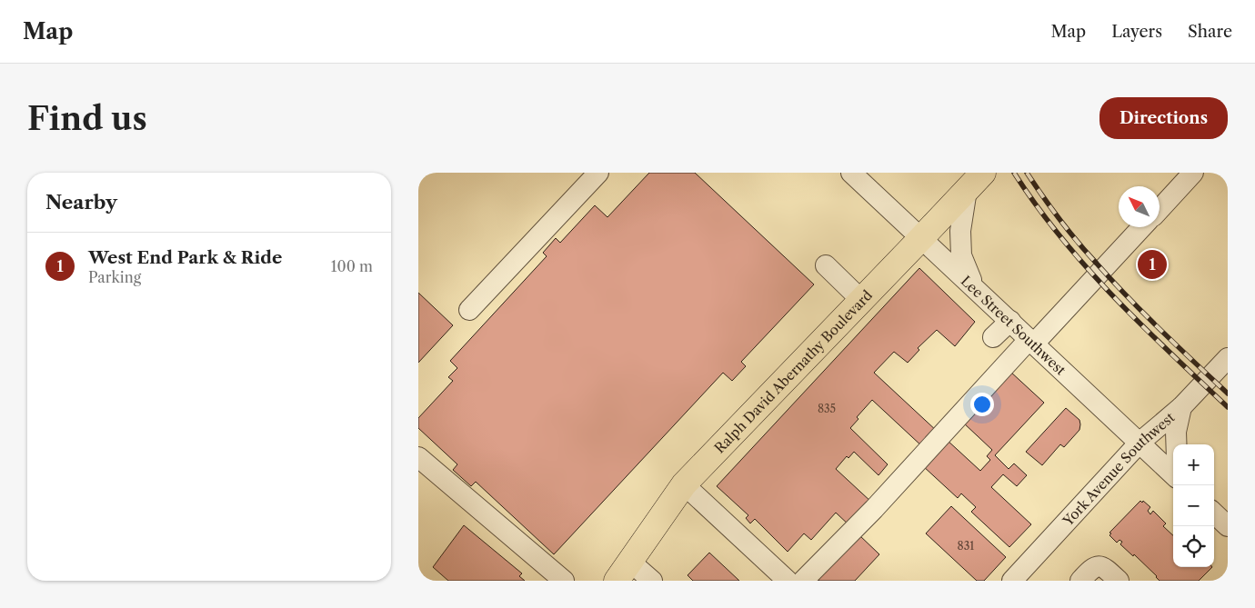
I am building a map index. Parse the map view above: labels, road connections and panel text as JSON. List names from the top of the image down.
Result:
{
  "streets": {
    "main road": ["Ralph David Abernathy Boulevard"],
    "street": ["Lee Street Southwest", "York Avenue Southwest"]
  },
  "crossings": [
    ["Lee Street Southwest", "Ralph David Abernathy Boulevard"],
    ["Lee Street Southwest", "York Avenue Southwest"]
  ],
  "house_numbers": ["835", "831"],
  "north": "top left",
  "page": {
    "header": "Map",
    "nav": ["Map", "Layers", "Share"],
    "buttons": "Directions",
    "title": "Find us",
    "heading": "Nearby",
    "list": [
      {
        "mark": "1",
        "name": "West End Park & Ride",
        "note": "Parking",
        "value": "100 m"
      }
    ],
    "pins": "1",
    "map_buttons": ["+", "−"]
  }
}
